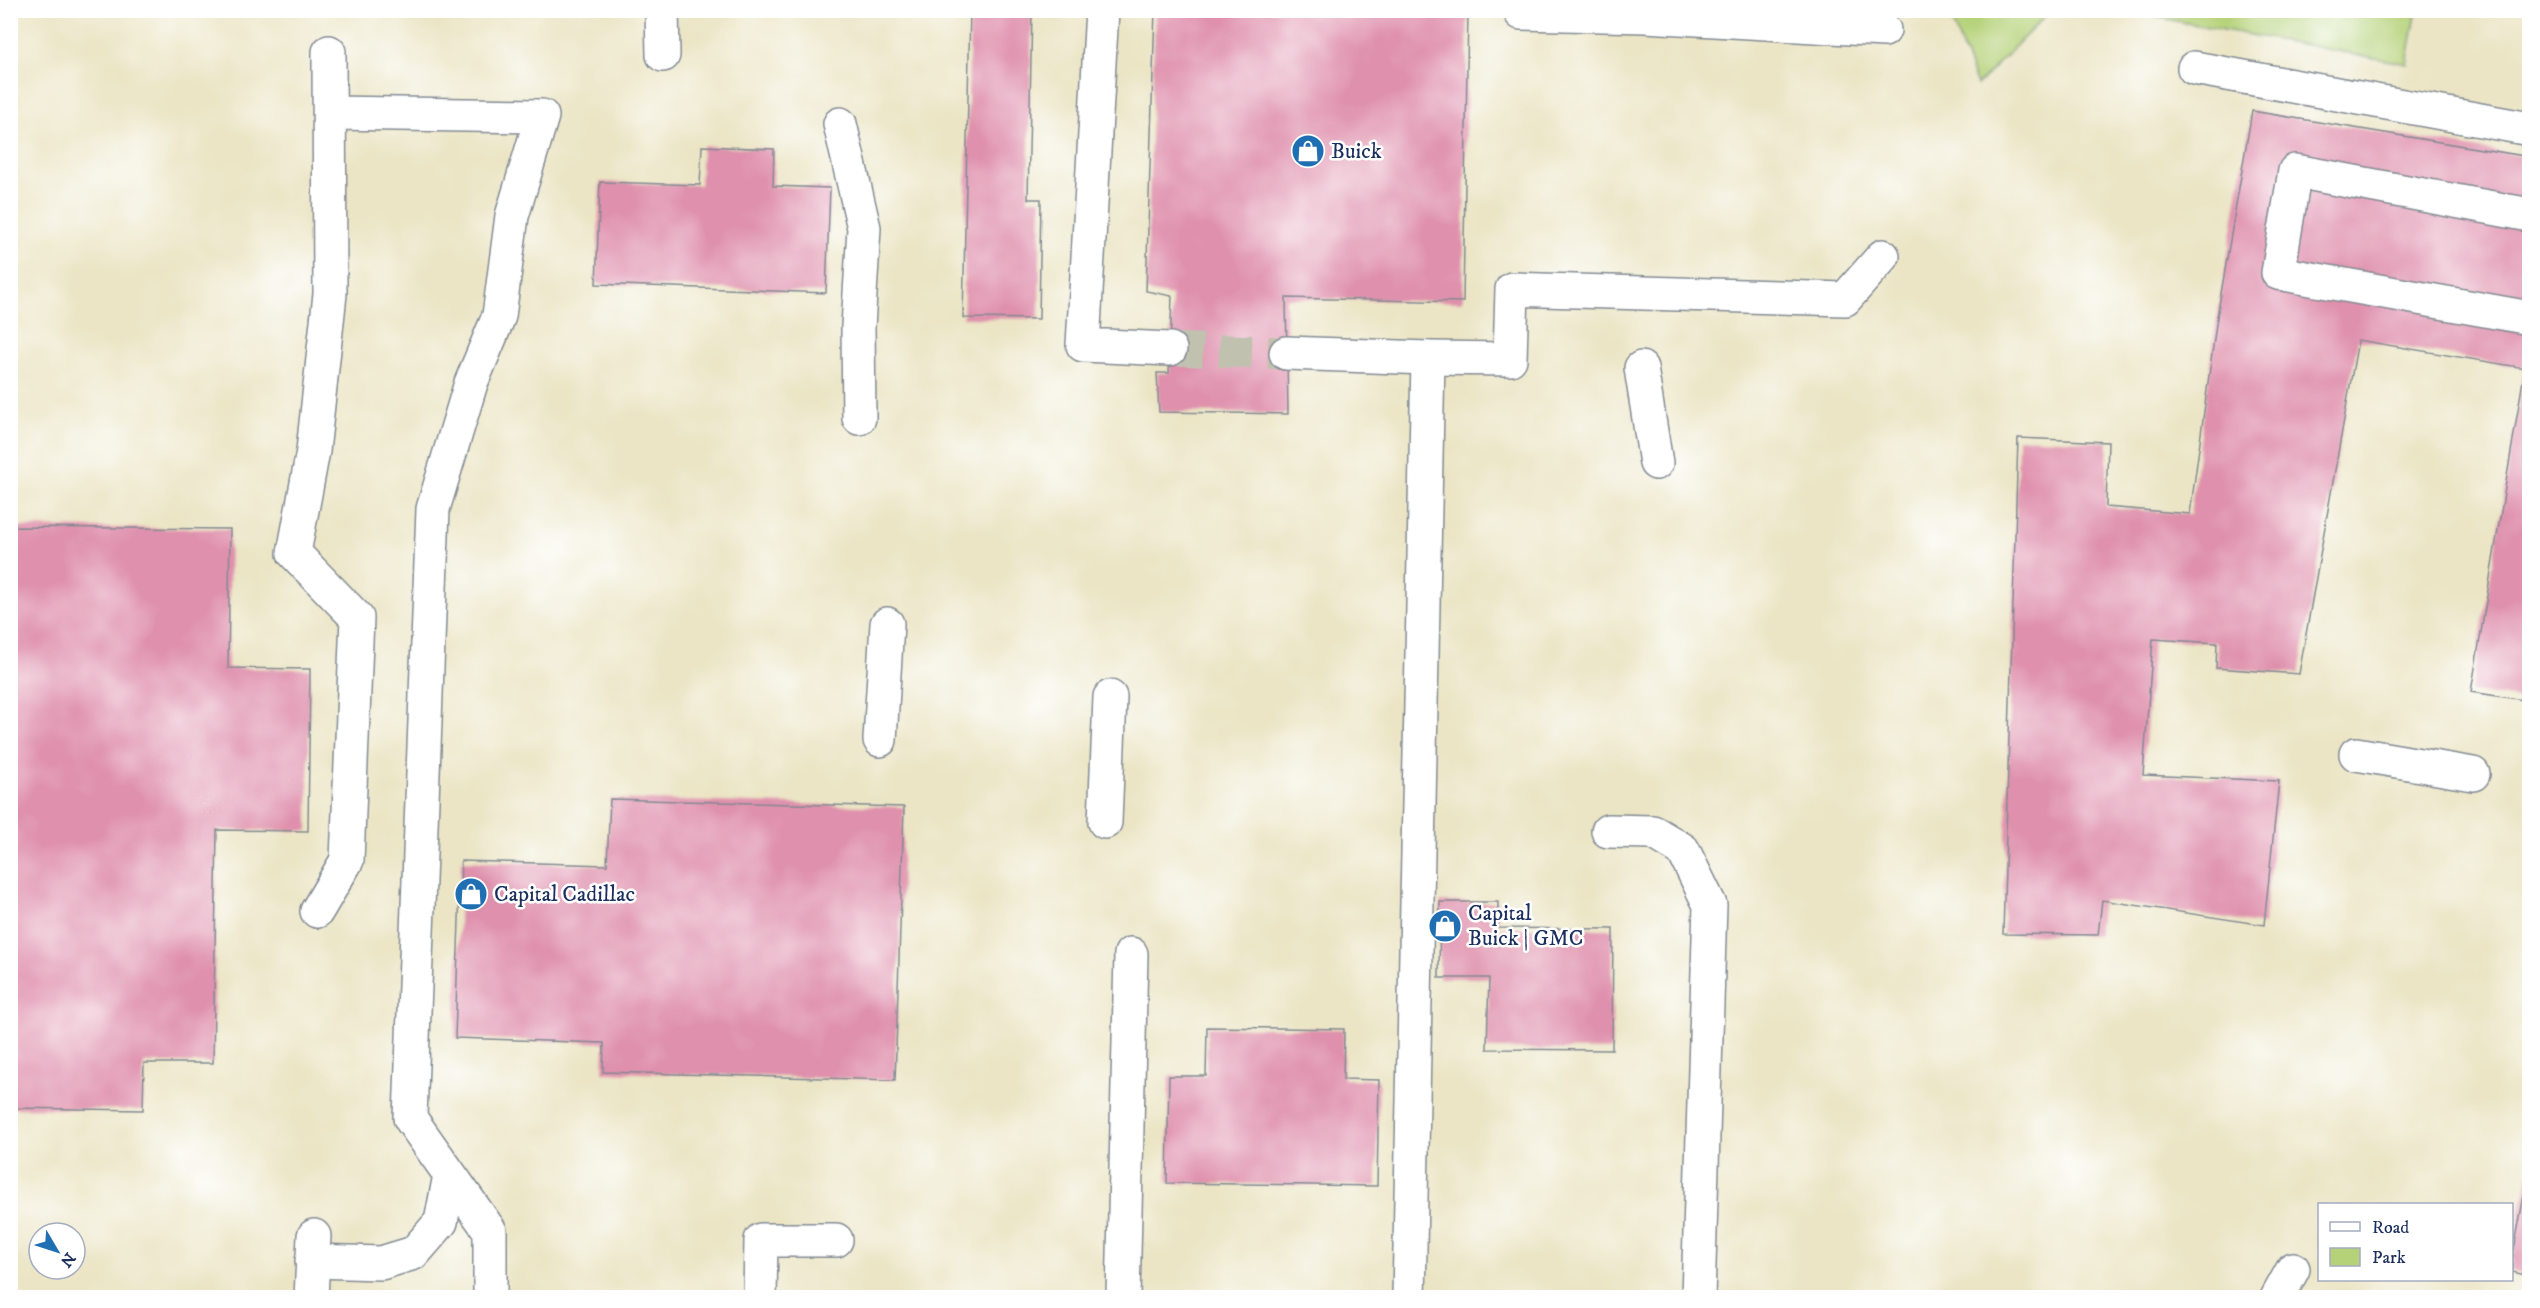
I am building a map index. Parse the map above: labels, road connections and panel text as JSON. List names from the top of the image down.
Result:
{
  "places": {
    "shop": ["Buick", "Capital Cadillac", "Capital Buick | GMC"]
  },
  "legend": ["Road", "Park"],
  "north": "bottom right"
}
